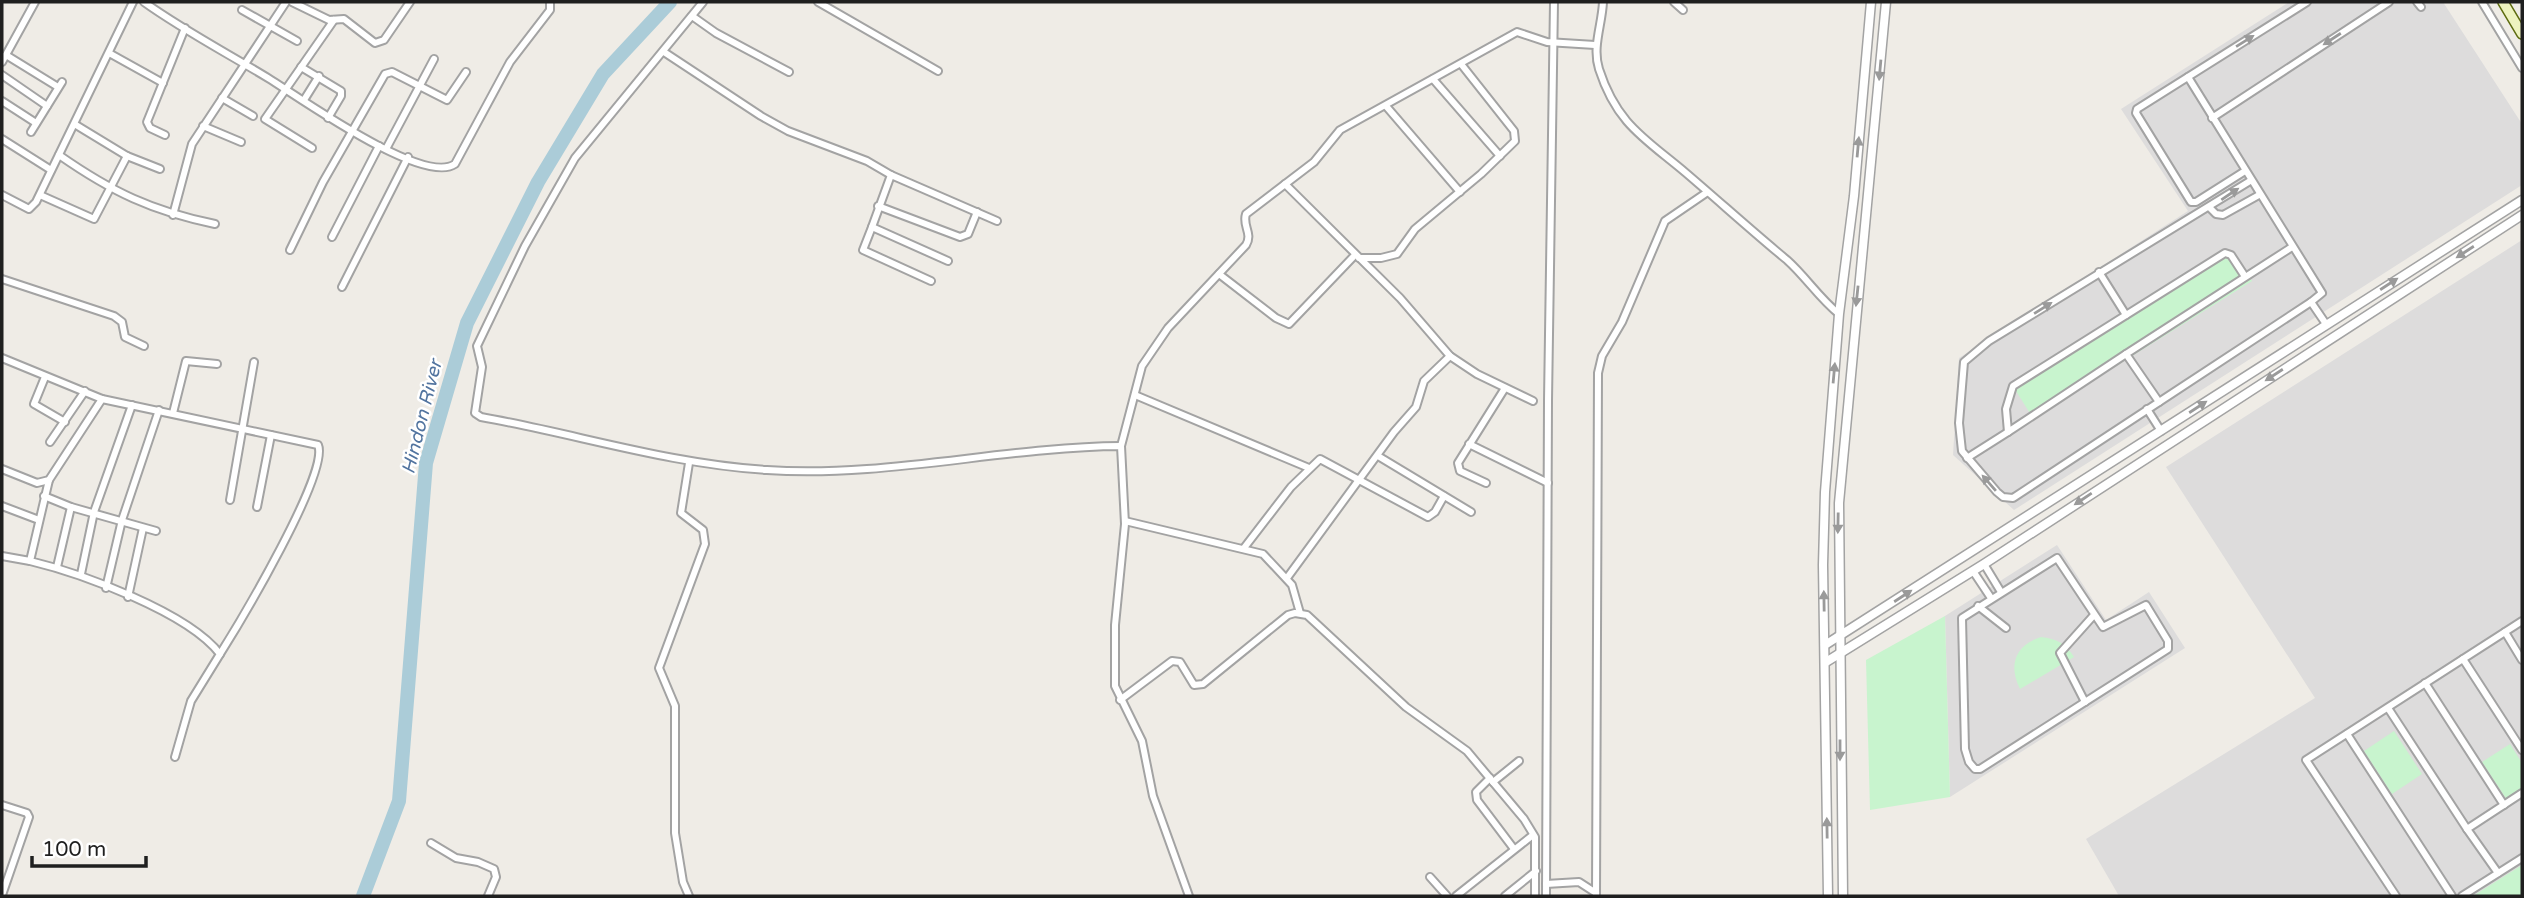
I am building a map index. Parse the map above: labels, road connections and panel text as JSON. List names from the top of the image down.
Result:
{
  "water": ["Hindon River"],
  "scale_bar": "100 m"
}
